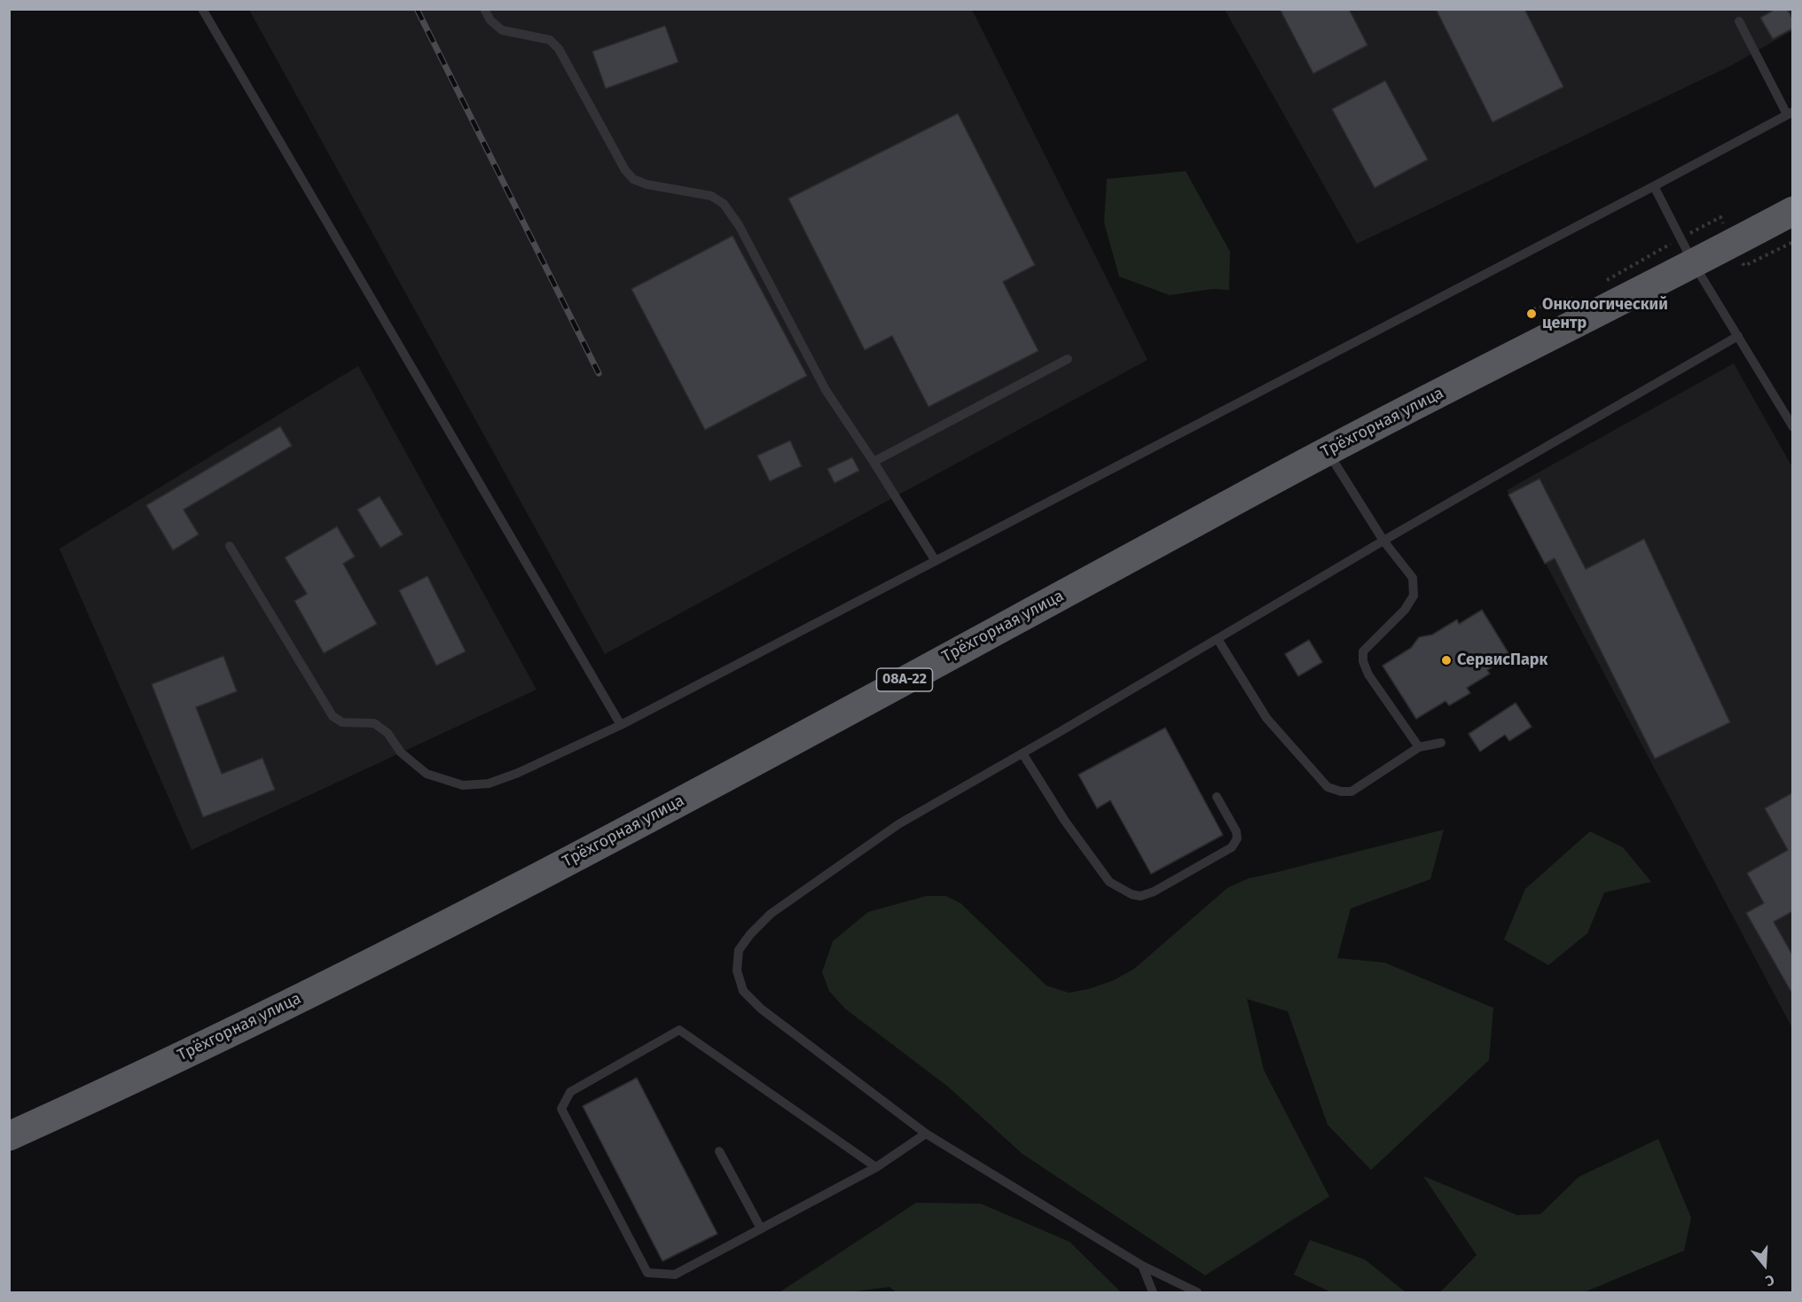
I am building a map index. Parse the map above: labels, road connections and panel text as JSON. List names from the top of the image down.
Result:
{
  "streets": {
    "highway": ["Трёхгорная улица", "08А-22"]
  },
  "places": ["Онкологический центр", "СервисПарк"],
  "north": "bottom"
}
